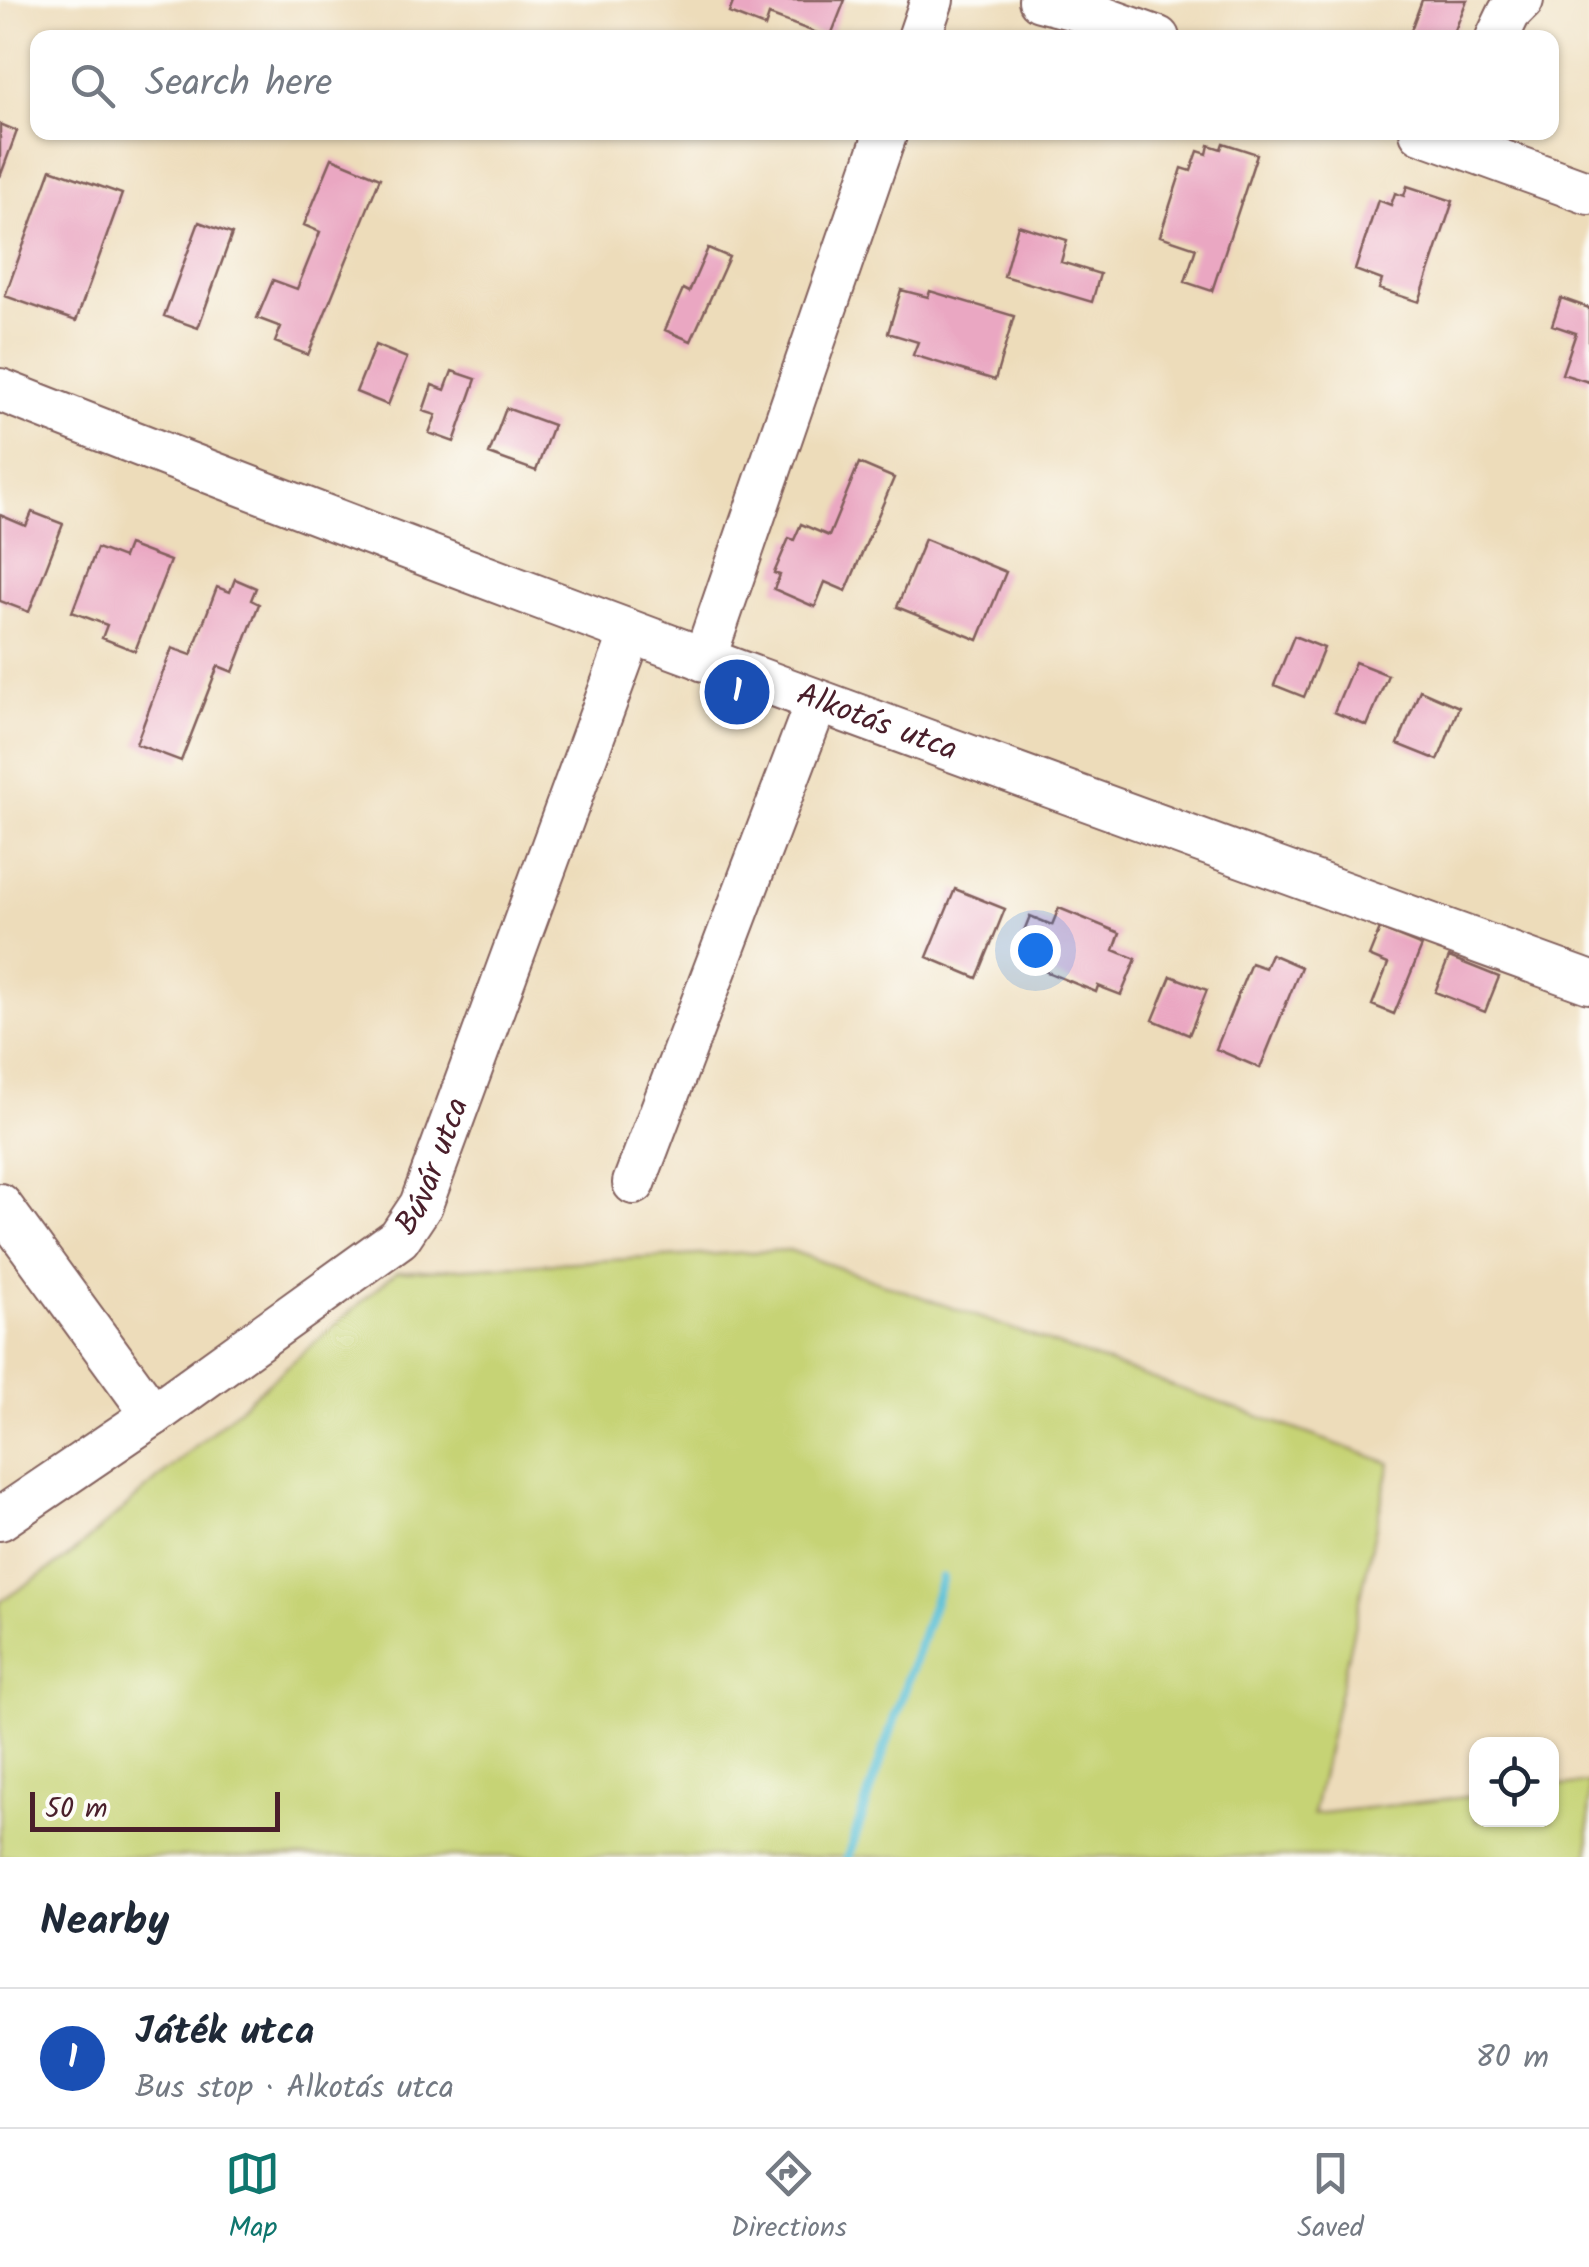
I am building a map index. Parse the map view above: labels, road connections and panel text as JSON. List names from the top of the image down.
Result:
{
  "streets": {
    "street": ["Alkotás utca", "Búvár utca"]
  },
  "crossings": [
    ["Alkotás utca", "Búvár utca"]
  ],
  "scale_bar": "50 m",
  "page": {
    "search": "Search here",
    "pins": "1",
    "scale": "50 m",
    "heading": "Nearby",
    "list": [
      {
        "mark": "1",
        "name": "Játék utca",
        "note": "Bus stop · Alkotás utca",
        "value": "80 m"
      }
    ],
    "nav": ["Map", "Directions", "Saved"]
  }
}
